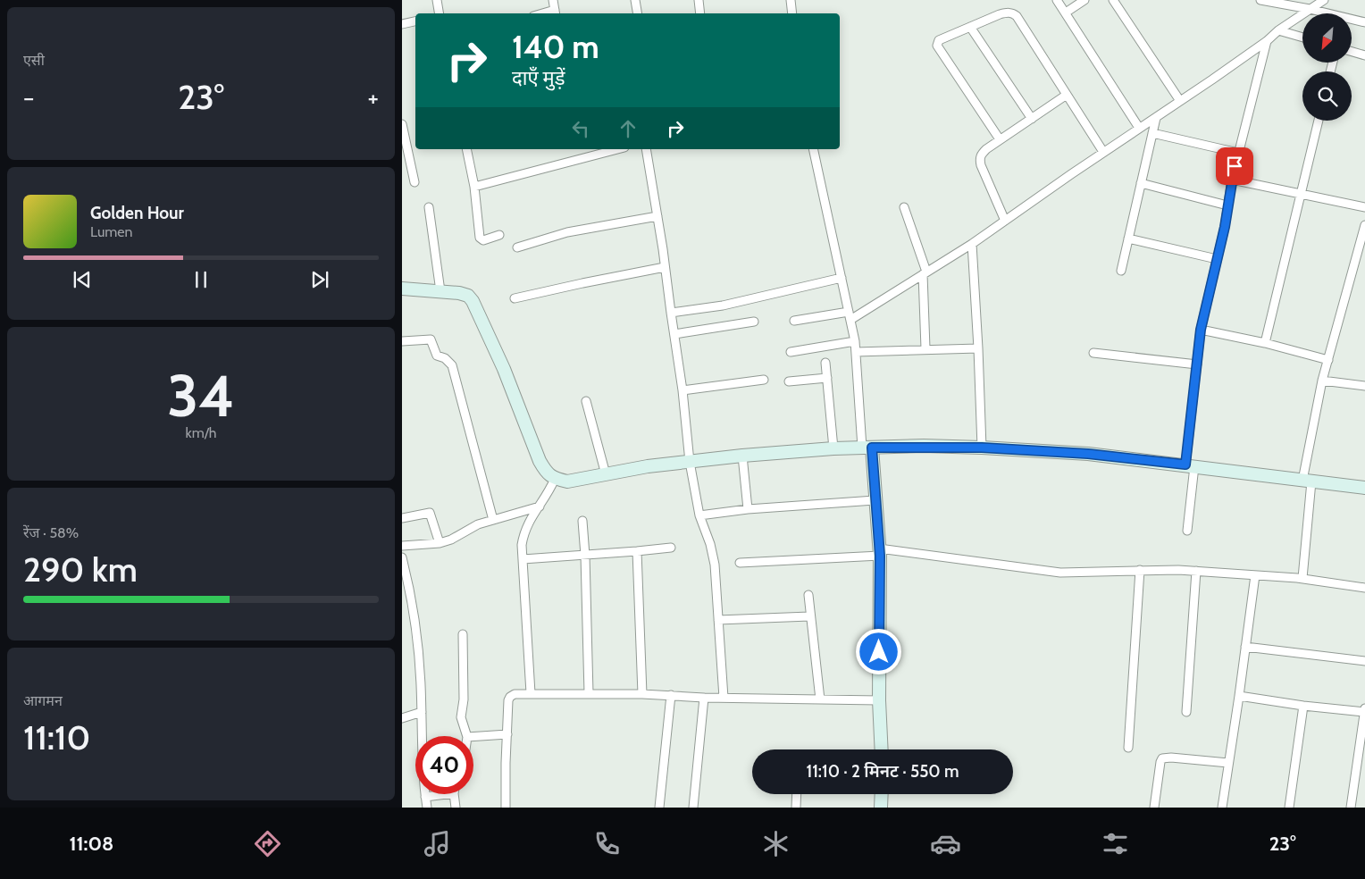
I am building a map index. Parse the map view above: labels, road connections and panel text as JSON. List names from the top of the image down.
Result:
{
  "north": "bottom left",
  "page": {
    "tile": [
      "एसी",
      ["34", "km/h"],
      ["रेंज · 58%", "290 km"],
      ["आगमन", "11:10"]
    ],
    "turn": ["140 m", "दाएँ मुड़ें"],
    "heat": ["−", "23°", "+"],
    "song": ["Golden Hour", "Lumen"],
    "limit": "40",
    "trip": "11:10 · 2 मिनट · 550 m",
    "tabs": ["11:08", "23°"]
  }
}
